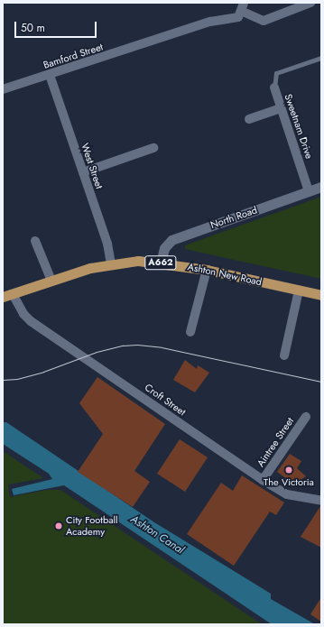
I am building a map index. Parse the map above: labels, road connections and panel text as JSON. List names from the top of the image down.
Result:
{
  "streets": {
    "main road": ["A662", "Ashton New Road"],
    "street": [
      "Bamford Street",
      "Sweetnam Drive",
      "West Street",
      "North Road",
      "Croft Street",
      "Aintree Street"
    ]
  },
  "crossings": [
    ["Bamford Street", "West Street"],
    ["Sweetnam Drive", "North Road"],
    ["West Street", "Ashton New Road"],
    ["North Road", "Ashton New Road"],
    ["Ashton New Road", "Croft Street"],
    ["Croft Street", "Aintree Street"]
  ],
  "water": ["Ashton Canal"],
  "places": ["The Victoria", "City Football Academy"],
  "scale_bar": "50 m"
}
